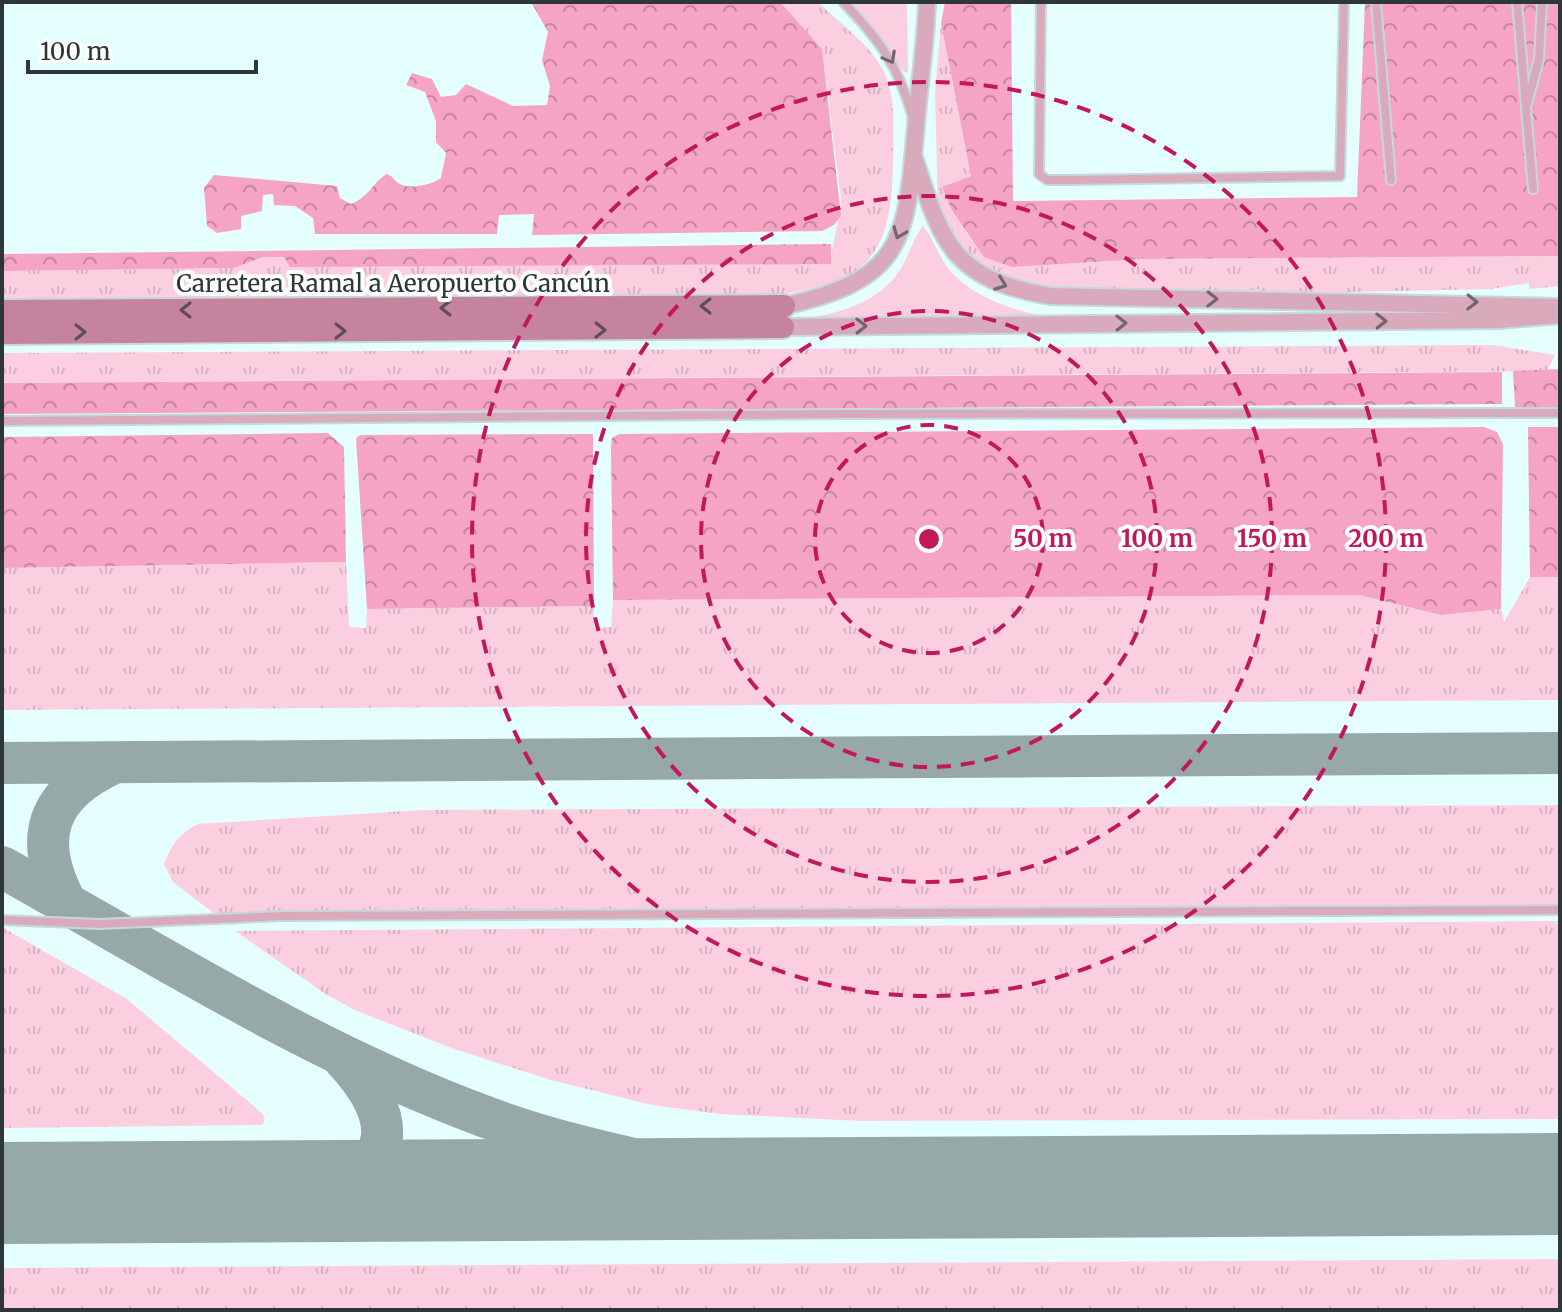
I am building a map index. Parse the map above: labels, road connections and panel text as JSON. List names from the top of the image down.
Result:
{
  "streets": {
    "main road": ["Carretera Ramal a Aeropuerto Cancún"]
  },
  "scale_bar": "100 m",
  "rings": [
    "50 m",
    "100 m",
    "150 m",
    "200 m"
  ]
}
